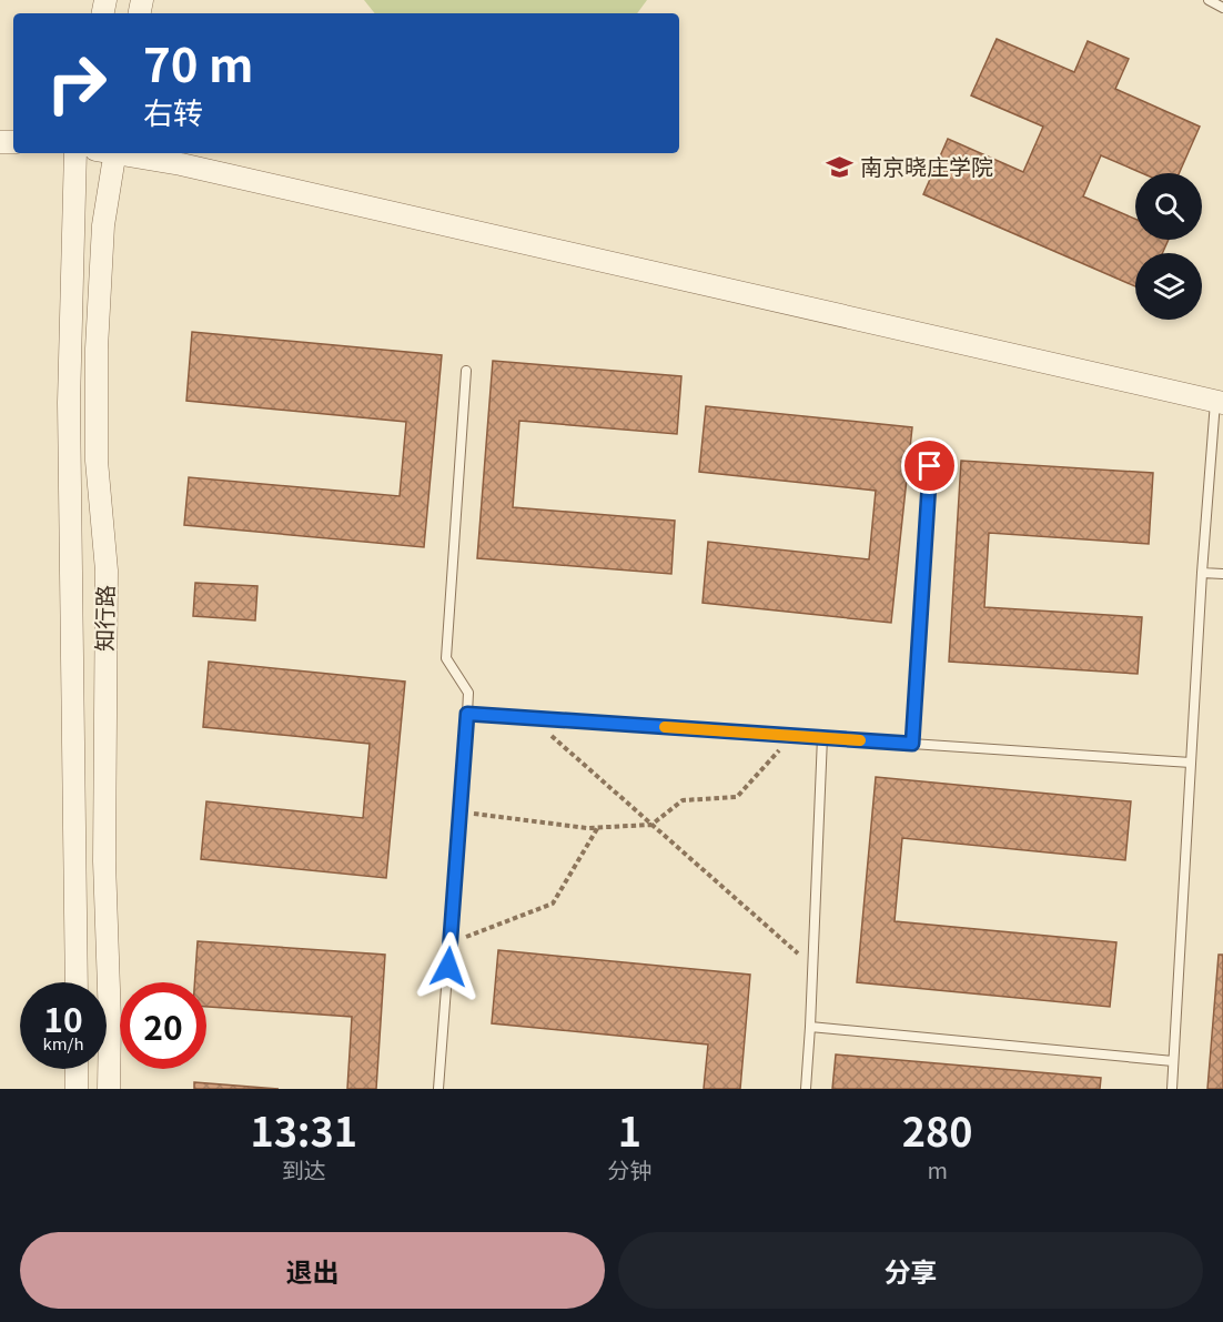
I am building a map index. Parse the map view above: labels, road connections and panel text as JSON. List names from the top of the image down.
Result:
{
  "streets": {
    "street": ["知行路"]
  },
  "places": {
    "school or university": ["南京晓庄学院"]
  },
  "page": {
    "turn": ["70 m", "右转"],
    "speed": "10 km/h",
    "limit": "20",
    "eta": [
      "13:31",
      "到达",
      "1",
      "分钟",
      "280",
      "m"
    ],
    "buttons": ["退出", "分享"]
  }
}
